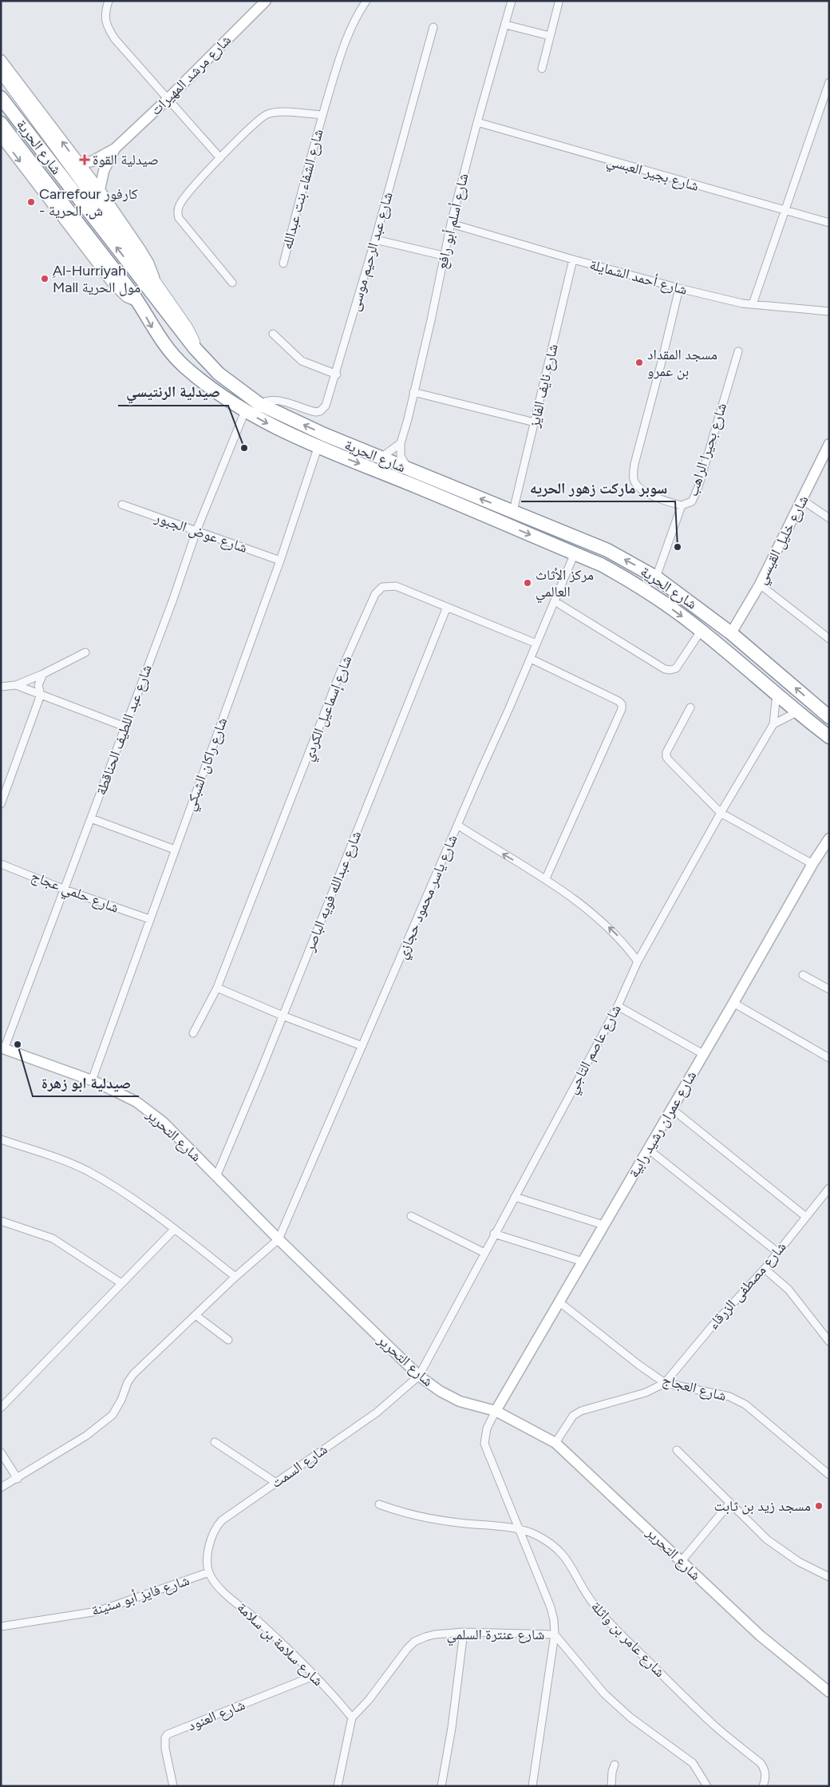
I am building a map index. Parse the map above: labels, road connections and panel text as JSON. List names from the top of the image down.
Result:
{
  "streets": {
    "highway": ["شارع الحرية"],
    "street": [
      "شارع مرشد المهيرات",
      "شارع بجير العبسي",
      "شارع الشفاء بنت عبدالله",
      "شارع أسلم أبو رافع",
      "شارع عبد الرحيم موسى",
      "شارع أحمد الشمايلة",
      "شارع نايف الفايز",
      "شارع بحيرا الراهب",
      "شارع عوض الجبور",
      "شارع خليل القيسي",
      "شارع إسماعيل الكردي",
      "شارع عبد اللطيف الحناقطة",
      "شارع راكان الشبكي",
      "شارع عبدالله فويه الباصر",
      "شارع حلمي عجاج",
      "شارع ياسر محمود حجازي",
      "شارع عاصم التاجي",
      "شارع عمران رشيد رابية",
      "شارع التحرير",
      "شارع مصطفى الزرقاء",
      "شارع العجاج",
      "شارع السمت",
      "شارع فايز أبو سنينة",
      "شارع عنترة السلمي",
      "شارع عامر بن واثلة",
      "شارع سلامة بن سلامة",
      "شارع العنود"
    ]
  },
  "crossings": [
    ["شارع الحرية", "شارع أسلم أبو رافع"],
    ["شارع الحرية", "شارع عبد الرحيم موسى"],
    ["شارع الحرية", "شارع نايف الفايز"],
    ["شارع الحرية", "شارع خليل القيسي"],
    ["شارع الحرية", "شارع عبد اللطيف الحناقطة"],
    ["شارع الحرية", "شارع راكان الشبكي"],
    ["شارع الحرية", "شارع ياسر محمود حجازي"],
    ["شارع الحرية", "شارع عاصم التاجي"],
    ["شارع بجير العبسي", "شارع أسلم أبو رافع"],
    ["شارع أسلم أبو رافع", "شارع أحمد الشمايلة"],
    ["شارع أحمد الشمايلة", "شارع نايف الفايز"],
    ["شارع أحمد الشمايلة", "شارع بحيرا الراهب"],
    ["شارع عوض الجبور", "شارع عبد اللطيف الحناقطة"],
    ["شارع عوض الجبور", "شارع راكان الشبكي"],
    ["شارع إسماعيل الكردي", "شارع عبدالله فويه الباصر"],
    ["شارع إسماعيل الكردي", "شارع ياسر محمود حجازي"],
    ["شارع عبد اللطيف الحناقطة", "شارع حلمي عجاج"],
    ["شارع عبد اللطيف الحناقطة", "شارع التحرير"],
    ["شارع راكان الشبكي", "شارع حلمي عجاج"],
    ["شارع راكان الشبكي", "شارع التحرير"],
    ["شارع عبدالله فويه الباصر", "شارع التحرير"],
    ["شارع ياسر محمود حجازي", "شارع التحرير"],
    ["شارع عاصم التاجي", "شارع التحرير"],
    ["شارع عاصم التاجي", "شارع السمت"],
    ["شارع عمران رشيد رابية", "شارع التحرير"],
    ["شارع عمران رشيد رابية", "شارع العجاج"],
    ["شارع عمران رشيد رابية", "شارع عنترة السلمي"],
    ["شارع التحرير", "شارع السمت"],
    ["شارع التحرير", "شارع عنترة السلمي"],
    ["شارع مصطفى الزرقاء", "شارع العجاج"],
    ["شارع السمت", "شارع فايز أبو سنينة"],
    ["شارع السمت", "شارع سلامة بن سلامة"],
    ["شارع فايز أبو سنينة", "شارع سلامة بن سلامة"],
    ["شارع عنترة السلمي", "شارع عامر بن واثلة"],
    ["شارع عنترة السلمي", "شارع سلامة بن سلامة"],
    ["شارع سلامة بن سلامة", "شارع العنود"]
  ],
  "places": {
    "health": ["صيدلية القوة"],
    "other": [
      "Carrefour كارفور - ش. الحرية",
      "ِAl-Hurriyah Mall مول الحرية",
      "مسجد المقداد بن عمرو",
      "صيدلية الرنتيسي",
      "سوبر ماركت زهور الحريه",
      "مركز الأثاث العالمي",
      "صيدلية ابو زهرة",
      "مسجد زيد بن ثابت"
    ]
  }
}
